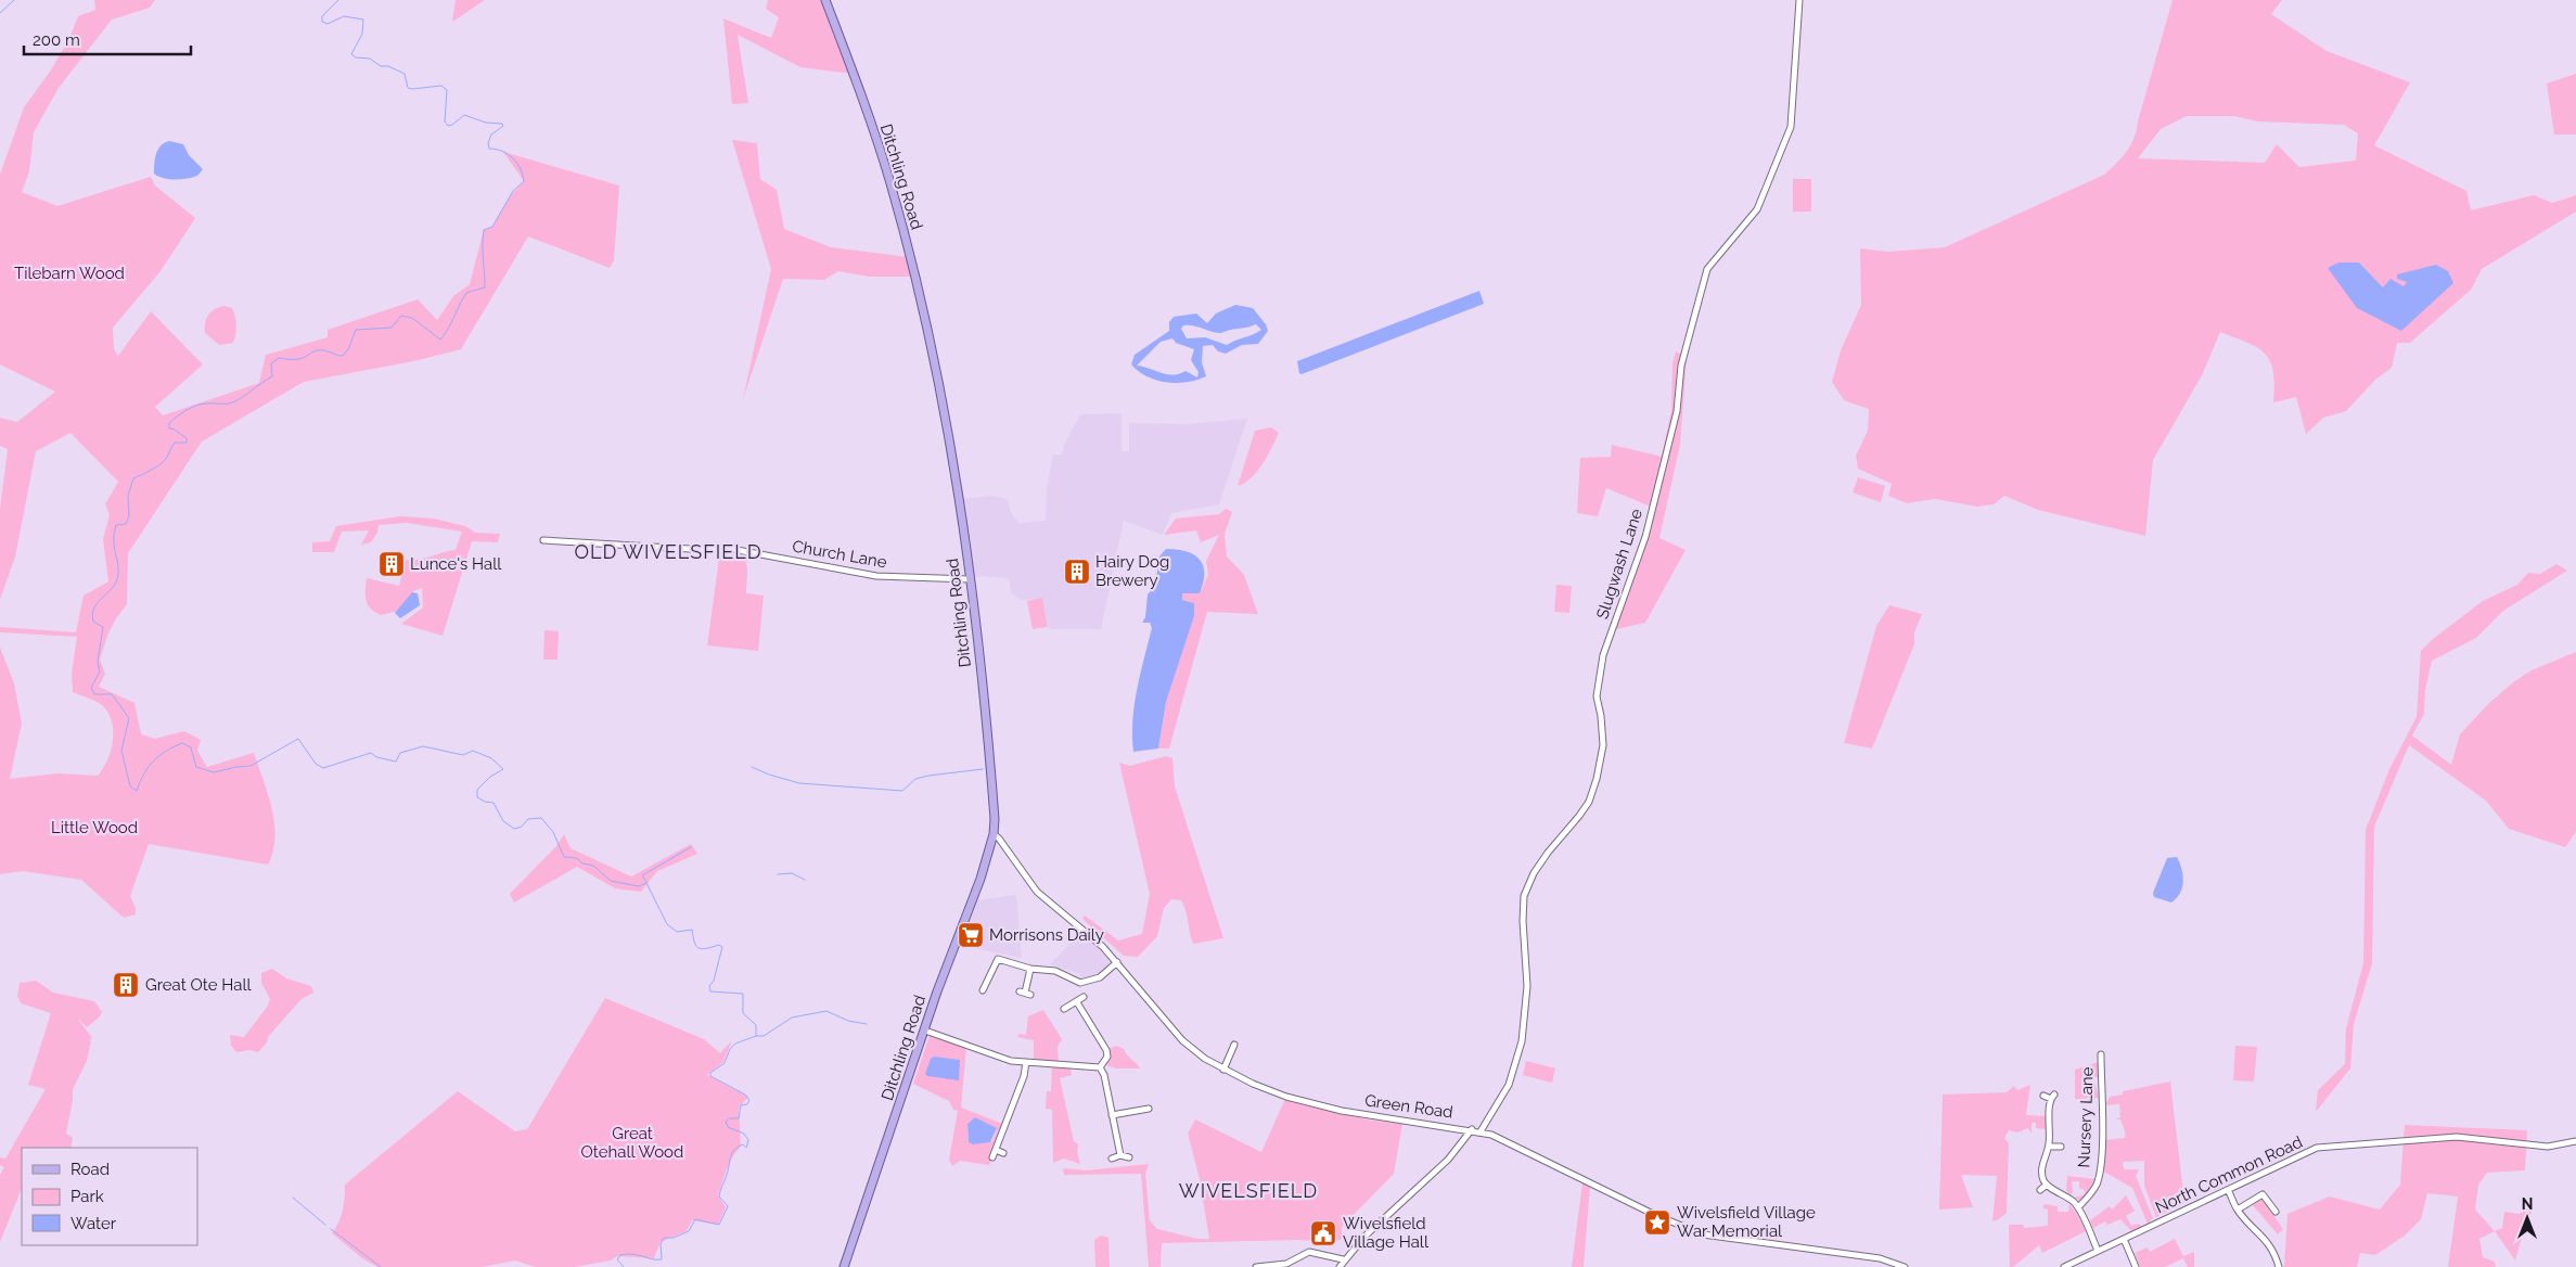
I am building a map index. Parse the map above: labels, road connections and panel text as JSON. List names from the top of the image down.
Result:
{
  "streets": {
    "main road": ["Ditchling Road"],
    "street": [
      "Church Lane",
      "Slugwash Lane",
      "Green Road",
      "Nursery Lane",
      "North Common Road"
    ]
  },
  "crossings": [
    ["Ditchling Road", "Church Lane"],
    ["Ditchling Road", "Green Road"],
    ["Slugwash Lane", "Green Road"]
  ],
  "districts": ["OLD WIVELSFIELD", "WIVELSFIELD"],
  "parks": ["Tilebarn Wood", "Little Wood", "Great Otehall Wood"],
  "places": {
    "building": ["Lunce's Hall", "Hairy Dog Brewery", "Great Ote Hall"],
    "supermarket": ["Morrisons Daily"],
    "place": ["Wivelsfield Village War Memorial"],
    "public building": ["Wivelsfield Village Hall"]
  },
  "legend": ["Road", "Park", "Water"],
  "scale_bar": "200 m",
  "north": "top"
}
